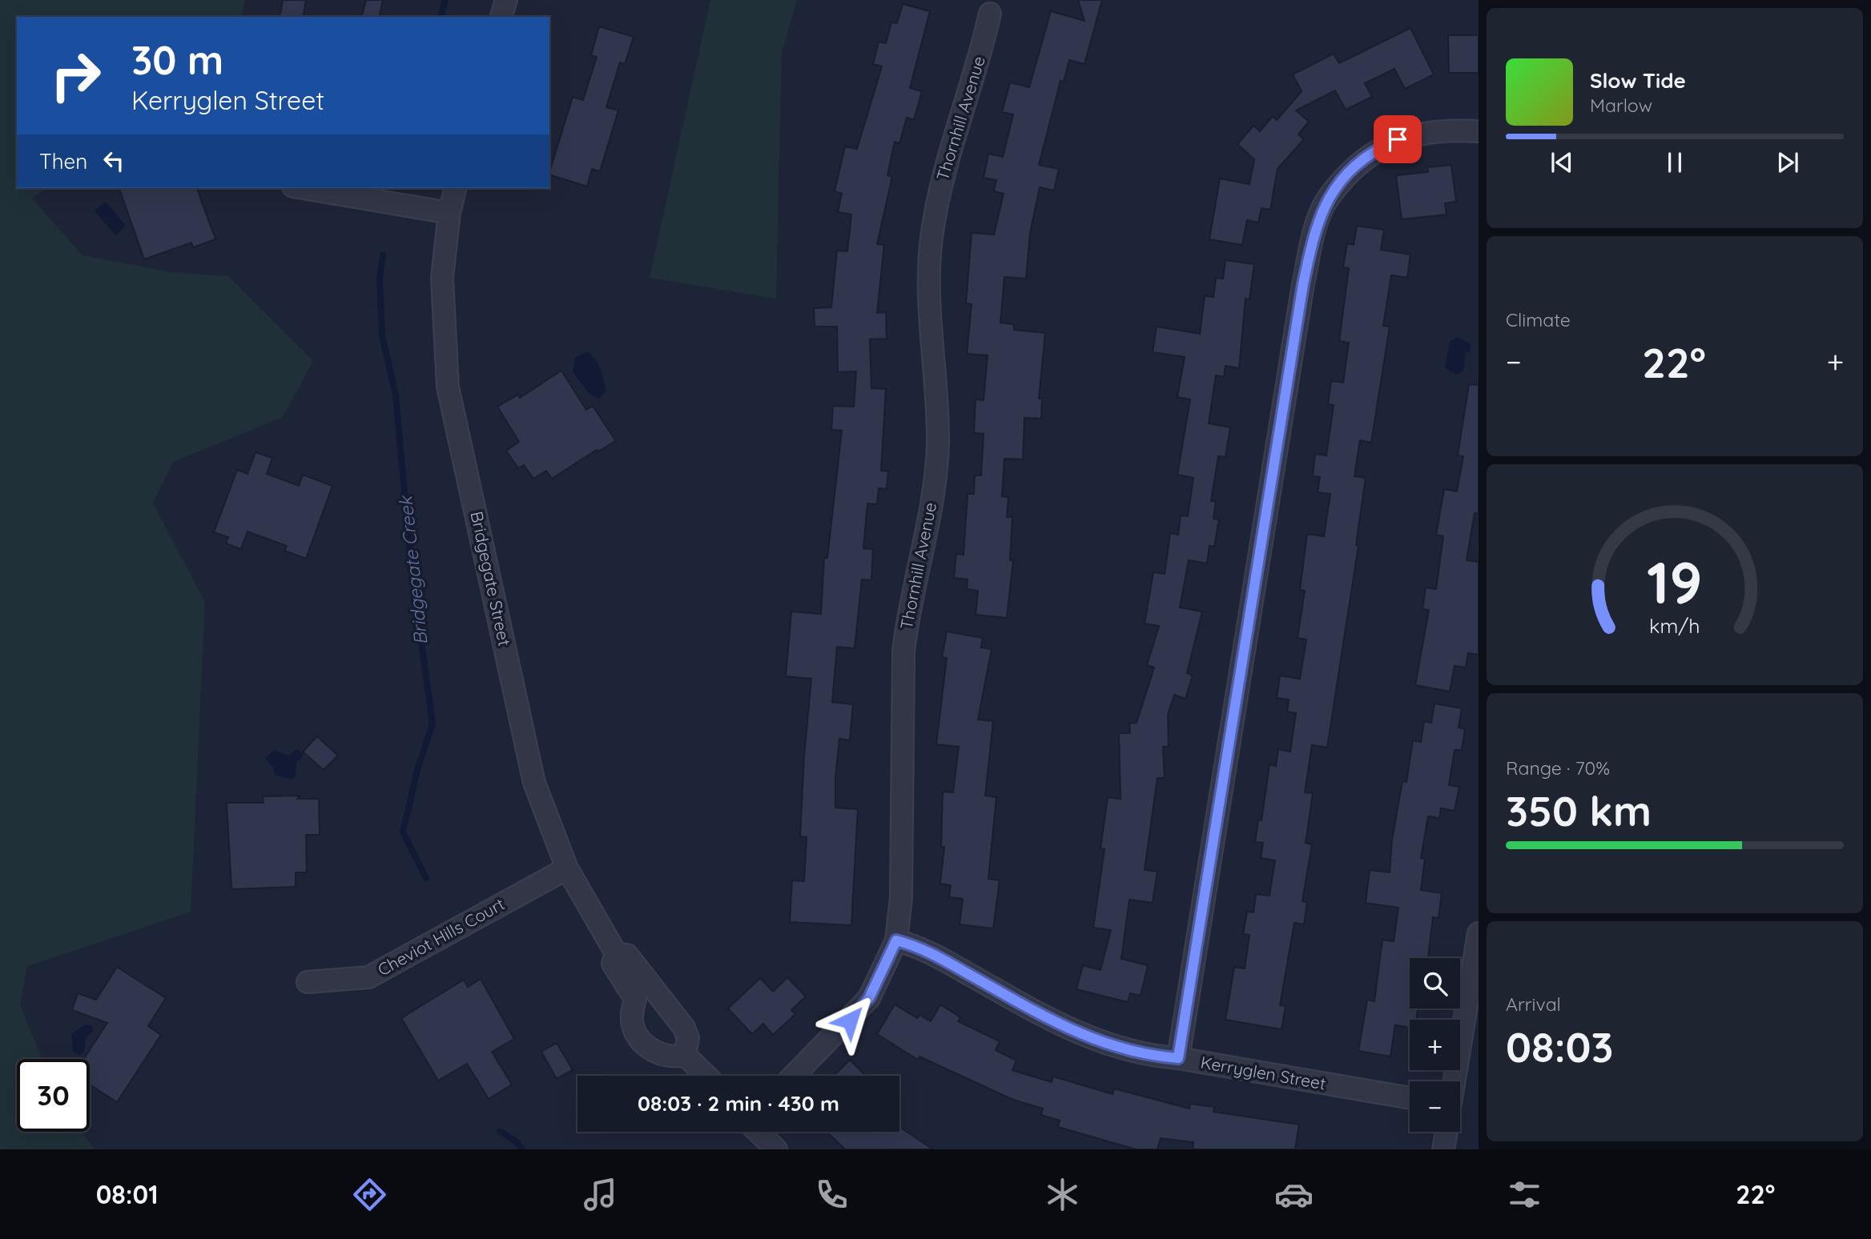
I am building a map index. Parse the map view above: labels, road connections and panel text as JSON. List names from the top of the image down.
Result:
{
  "streets": {
    "street": [
      "Thornhill Avenue",
      "Bridgegate Street",
      "Cheviot Hills Court",
      "Kerryglen Street"
    ]
  },
  "crossings": [
    ["Thornhill Avenue", "Kerryglen Street"],
    ["Bridgegate Street", "Cheviot Hills Court"]
  ],
  "water": ["Bridgegate Creek"],
  "page": {
    "turn": ["30 m", "Kerryglen Street"],
    "song": ["Slow Tide", "Marlow"],
    "then": "Then",
    "tile": [
      "Climate",
      ["Range · 70%", "350 km"],
      ["Arrival", "08:03"]
    ],
    "heat": ["−", "22°", "+"],
    "map_buttons": ["+", "−"],
    "limit": "30",
    "trip": "08:03 · 2 min · 430 m",
    "tabs": ["08:01", "22°"],
    "gauge": ["19", "km/h"]
  }
}
